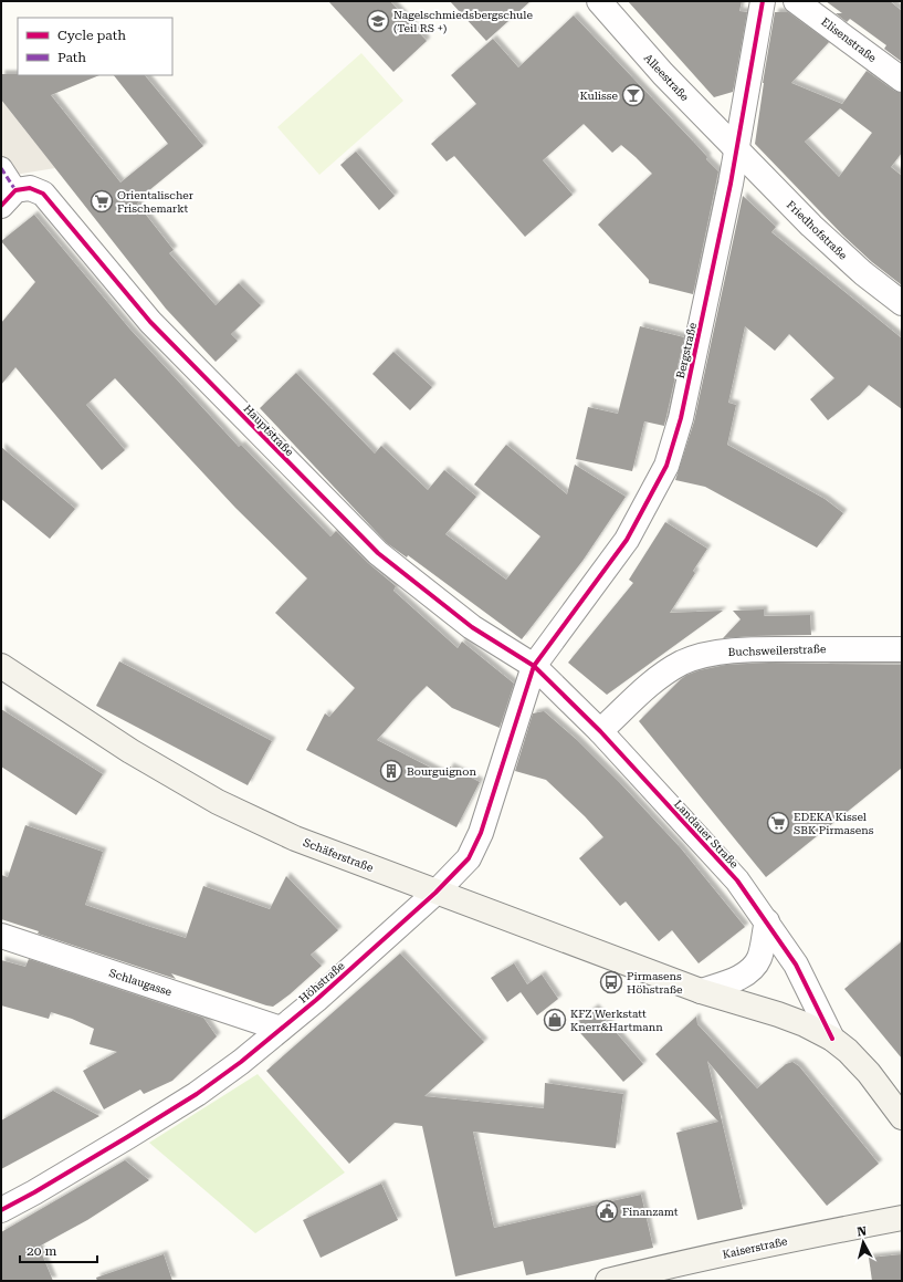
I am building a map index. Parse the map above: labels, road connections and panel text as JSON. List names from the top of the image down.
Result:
{
  "streets": {
    "main road": ["Landauer Straße", "Schäferstraße", "Kaiserstraße"],
    "street": [
      "Elisenstraße",
      "Alleestraße",
      "Friedhofstraße",
      "Bergstraße",
      "Hauptstraße",
      "Buchsweilerstraße",
      "Schlaugasse",
      "Höhstraße"
    ]
  },
  "crossings": [
    ["Alleestraße", "Friedhofstraße"],
    ["Alleestraße", "Bergstraße"],
    ["Friedhofstraße", "Bergstraße"],
    ["Bergstraße", "Hauptstraße"],
    ["Bergstraße", "Landauer Straße"],
    ["Bergstraße", "Höhstraße"],
    ["Hauptstraße", "Landauer Straße"],
    ["Hauptstraße", "Höhstraße"],
    ["Buchsweilerstraße", "Landauer Straße"],
    ["Landauer Straße", "Schäferstraße"],
    ["Landauer Straße", "Höhstraße"],
    ["Schäferstraße", "Höhstraße"],
    ["Schlaugasse", "Höhstraße"]
  ],
  "places": {
    "school or university": ["Nagelschmiedsbergschule (Teil RS +)"],
    "bar": ["Kulisse"],
    "supermarket": ["Orientalischer Frischemarkt", "EDEKA Kissel SBK Pirmasens"],
    "building": ["Bourguignon"],
    "bus stop": ["Pirmasens Höhstraße"],
    "shop": ["KFZ Werkstatt Knerr&Hartmann"],
    "public building": ["Finanzamt"]
  },
  "legend": ["Cycle path", "Path"],
  "scale_bar": "20 m",
  "north": "top"
}
